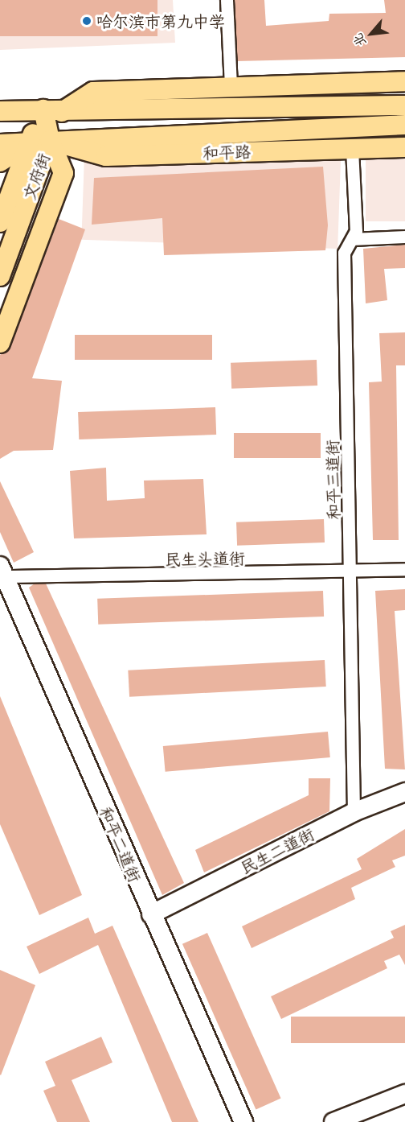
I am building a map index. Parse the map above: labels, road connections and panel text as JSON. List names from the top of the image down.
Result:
{
  "streets": {
    "main road": ["和平路", "文府街"],
    "street": [
      "和平三道街",
      "民生头道街",
      "和平二道街",
      "民生二道街"
    ]
  },
  "crossings": [
    ["和平路", "文府街"],
    ["和平路", "和平三道街"],
    ["和平三道街", "民生头道街"],
    ["和平三道街", "民生二道街"],
    ["民生头道街", "和平二道街"],
    ["和平二道街", "民生二道街"]
  ],
  "places": ["哈尔滨市第九中学"],
  "north": "bottom left"
}
